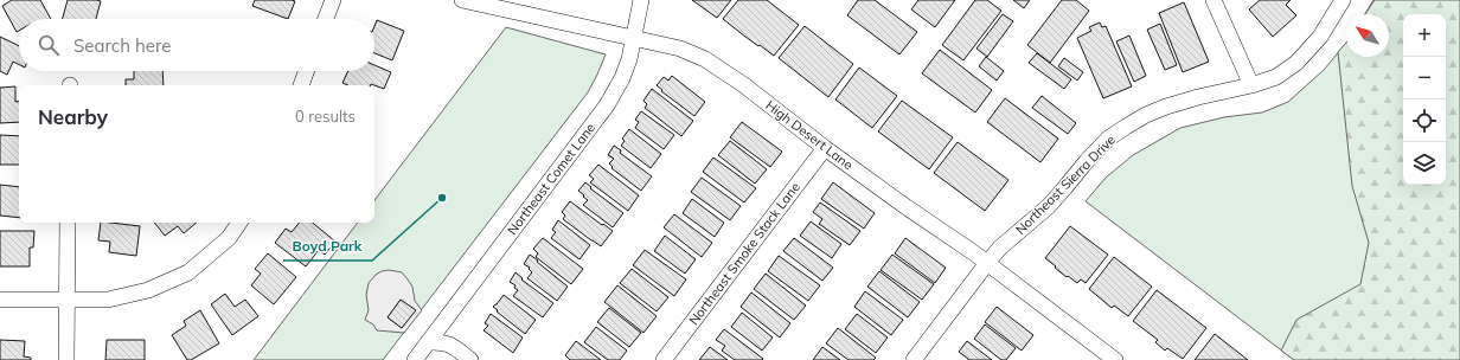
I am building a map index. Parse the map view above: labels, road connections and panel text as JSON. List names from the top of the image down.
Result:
{
  "streets": {
    "street": [
      "High Desert Lane",
      "Northeast Comet Lane",
      "Northeast Sierra Drive",
      "Northeast Smoke Stack Lane"
    ]
  },
  "crossings": [
    ["High Desert Lane", "Northeast Comet Lane"],
    ["High Desert Lane", "Northeast Sierra Drive"],
    ["High Desert Lane", "Northeast Smoke Stack Lane"]
  ],
  "places": ["Boyd Park"],
  "north": "top left",
  "page": {
    "map_buttons": ["+", "−"],
    "search": "Search here",
    "heading": ["Nearby", "0 results"]
  }
}
